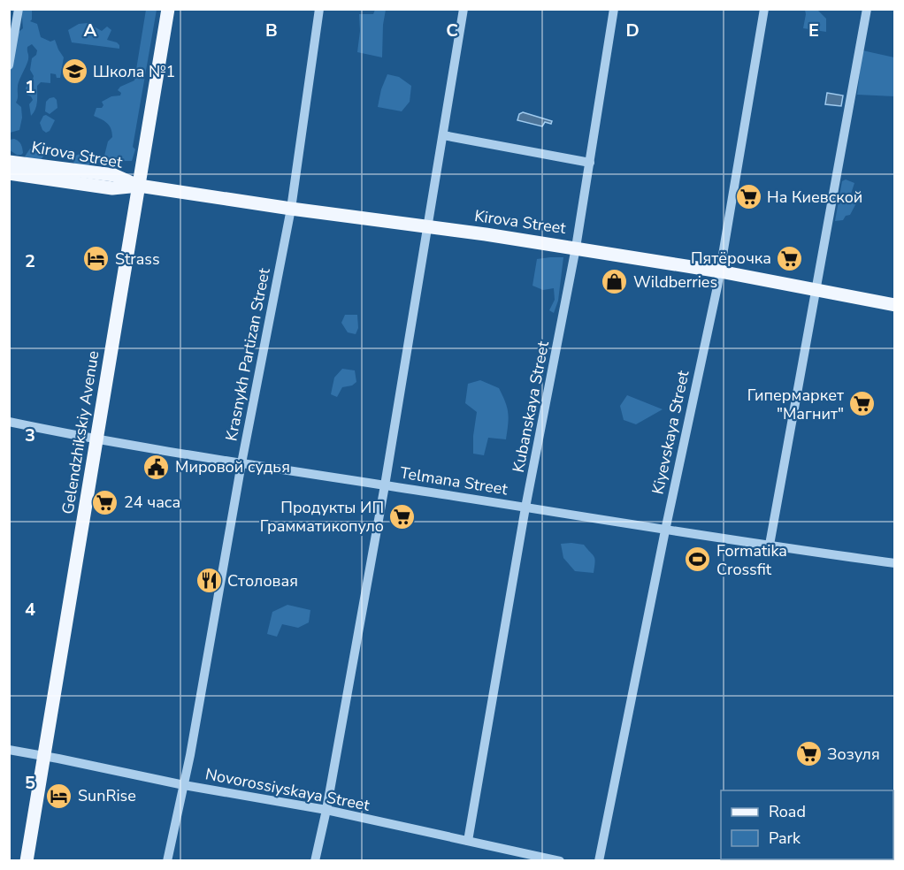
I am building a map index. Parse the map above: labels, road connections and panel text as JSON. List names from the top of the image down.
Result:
{
  "streets": {
    "main road": ["Kirova Street", "Gelendzhikskiy Avenue"],
    "street": [
      "Krasnykh Partizan Street",
      "Kubanskaya Street",
      "Kiyevskaya Street",
      "Telmana Street",
      "Novorossiyskaya Street"
    ]
  },
  "crossings": [
    ["Kirova Street", "Krasnykh Partizan Street"],
    ["Kirova Street", "Kubanskaya Street"],
    ["Kirova Street", "Gelendzhikskiy Avenue"],
    ["Kirova Street", "Kiyevskaya Street"],
    ["Krasnykh Partizan Street", "Telmana Street"],
    ["Krasnykh Partizan Street", "Novorossiyskaya Street"],
    ["Kubanskaya Street", "Telmana Street"],
    ["Kubanskaya Street", "Novorossiyskaya Street"],
    ["Gelendzhikskiy Avenue", "Telmana Street"],
    ["Gelendzhikskiy Avenue", "Novorossiyskaya Street"],
    ["Kiyevskaya Street", "Telmana Street"]
  ],
  "places": {
    "school or university": ["Школа №1"],
    "supermarket": [
      "На Киевской",
      "Пятёрочка",
      "Гипермаркет \"Магнит\"",
      "24 часа",
      "Продукты ИП Грамматикопуло",
      "Зозуля"
    ],
    "hotel": ["Strass", "SunRise"],
    "shop": ["Wildberries"],
    "public building": ["Мировой судья"],
    "sports": ["Formatika Crossfit"],
    "restaurant": ["Столовая"]
  },
  "legend": ["Road", "Park"],
  "grid": {
    "columns": [
      "A",
      "B",
      "C",
      "D",
      "E"
    ],
    "rows": [
      "1",
      "2",
      "3",
      "4",
      "5"
    ]
  }
}
